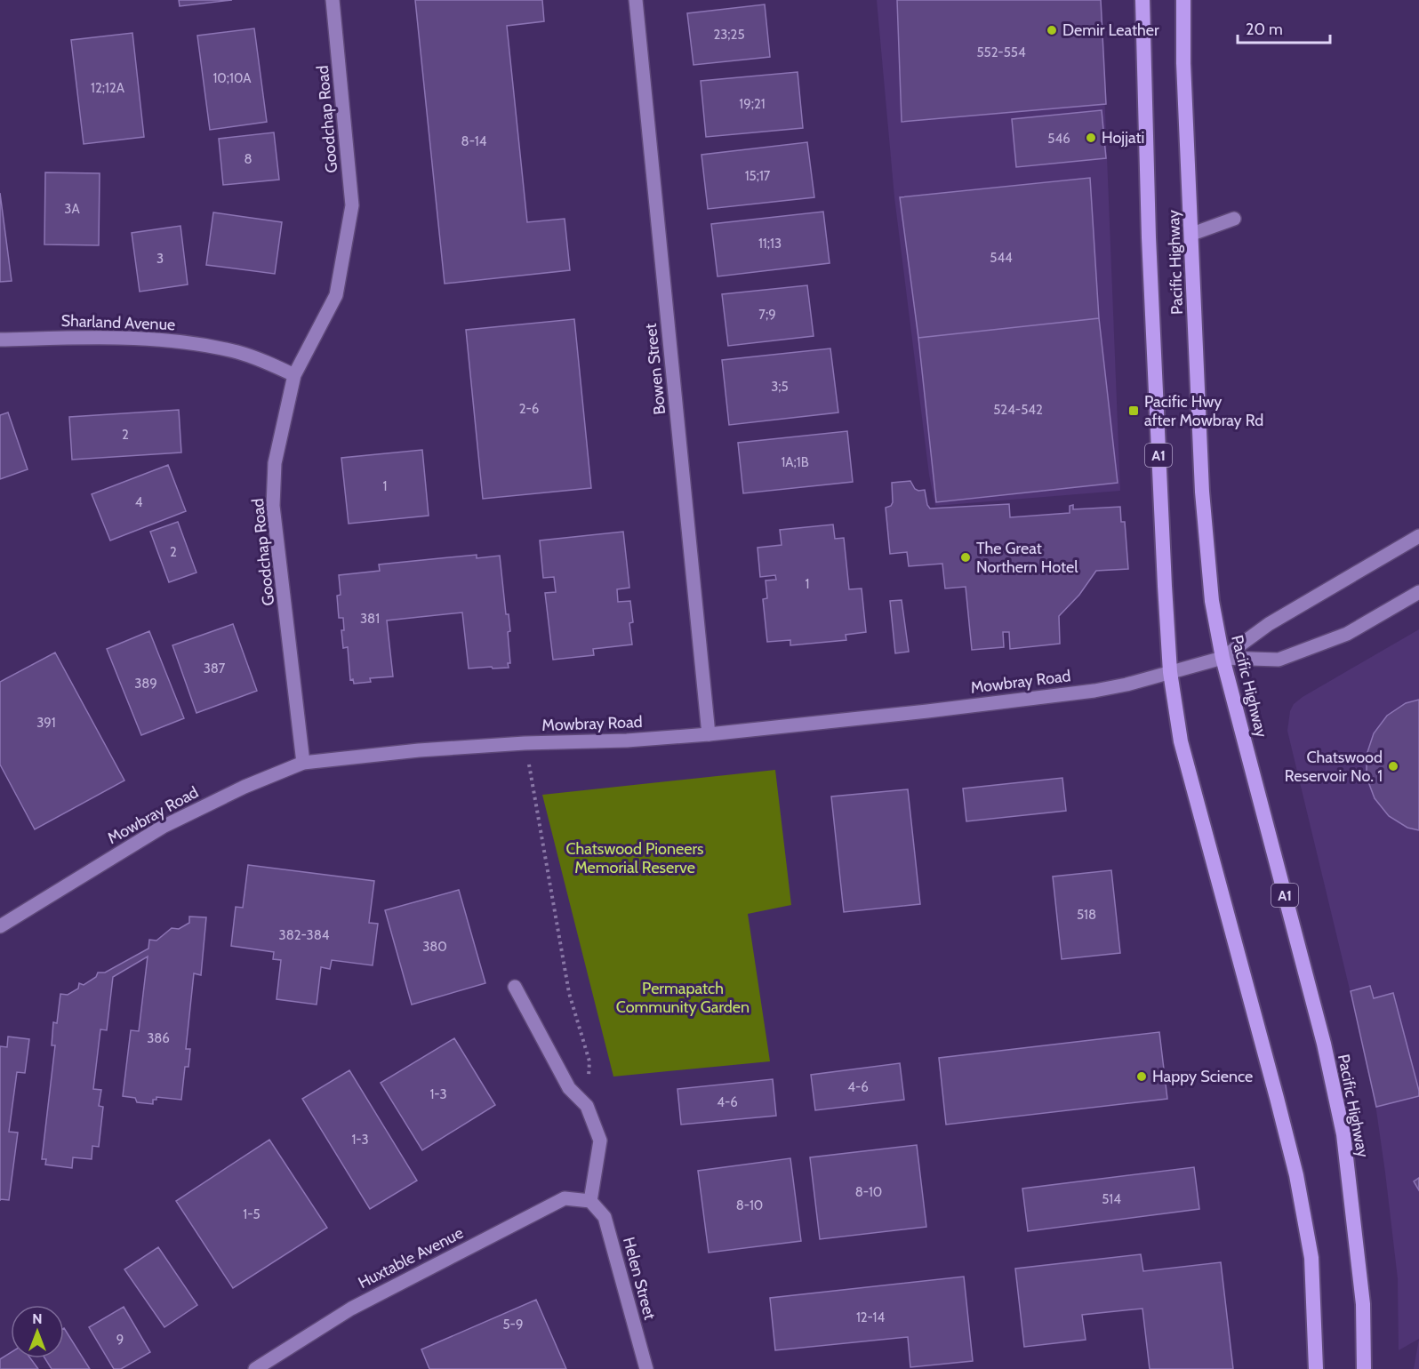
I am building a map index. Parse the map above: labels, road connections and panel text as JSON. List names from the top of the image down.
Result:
{
  "streets": {
    "highway": ["Pacific Highway", "A1"],
    "street": [
      "Goodchap Road",
      "Sharland Avenue",
      "Bowen Street",
      "Mowbray Road",
      "Huxtable Avenue",
      "Helen Street"
    ]
  },
  "crossings": [
    ["Goodchap Road", "Sharland Avenue"],
    ["Goodchap Road", "Mowbray Road"],
    ["Pacific Highway", "Mowbray Road"],
    ["Bowen Street", "Mowbray Road"],
    ["Huxtable Avenue", "Helen Street"]
  ],
  "parks": ["Chatswood Pioneers Memorial Reserve", "Permapatch Community Garden"],
  "places": {
    "other": [
      "Demir Leather",
      "Hojjati",
      "The Great Northern Hotel",
      "Chatswood Reservoir No. 1",
      "Happy Science"
    ],
    "transit": ["Pacific Hwy after Mowbray Rd"]
  },
  "house_numbers": [
    "23;25",
    "552-554",
    "10;10A",
    "12;12A",
    "19;21",
    "546",
    "8-14",
    "8",
    "15;17",
    "3A",
    "11;13",
    "544",
    "3",
    "7;9",
    "3;5",
    "2-6",
    "524-542",
    "2",
    "1A;1B",
    "1",
    "4",
    "2",
    "1",
    "381",
    "387",
    "389",
    "391",
    "518",
    "382-384",
    "380",
    "386",
    "4-6",
    "1-3",
    "4-6",
    "1-3",
    "8-10",
    "514",
    "8-10",
    "1-5",
    "12-14",
    "5-9",
    "9"
  ],
  "scale_bar": "20 m",
  "north": "top"
}
